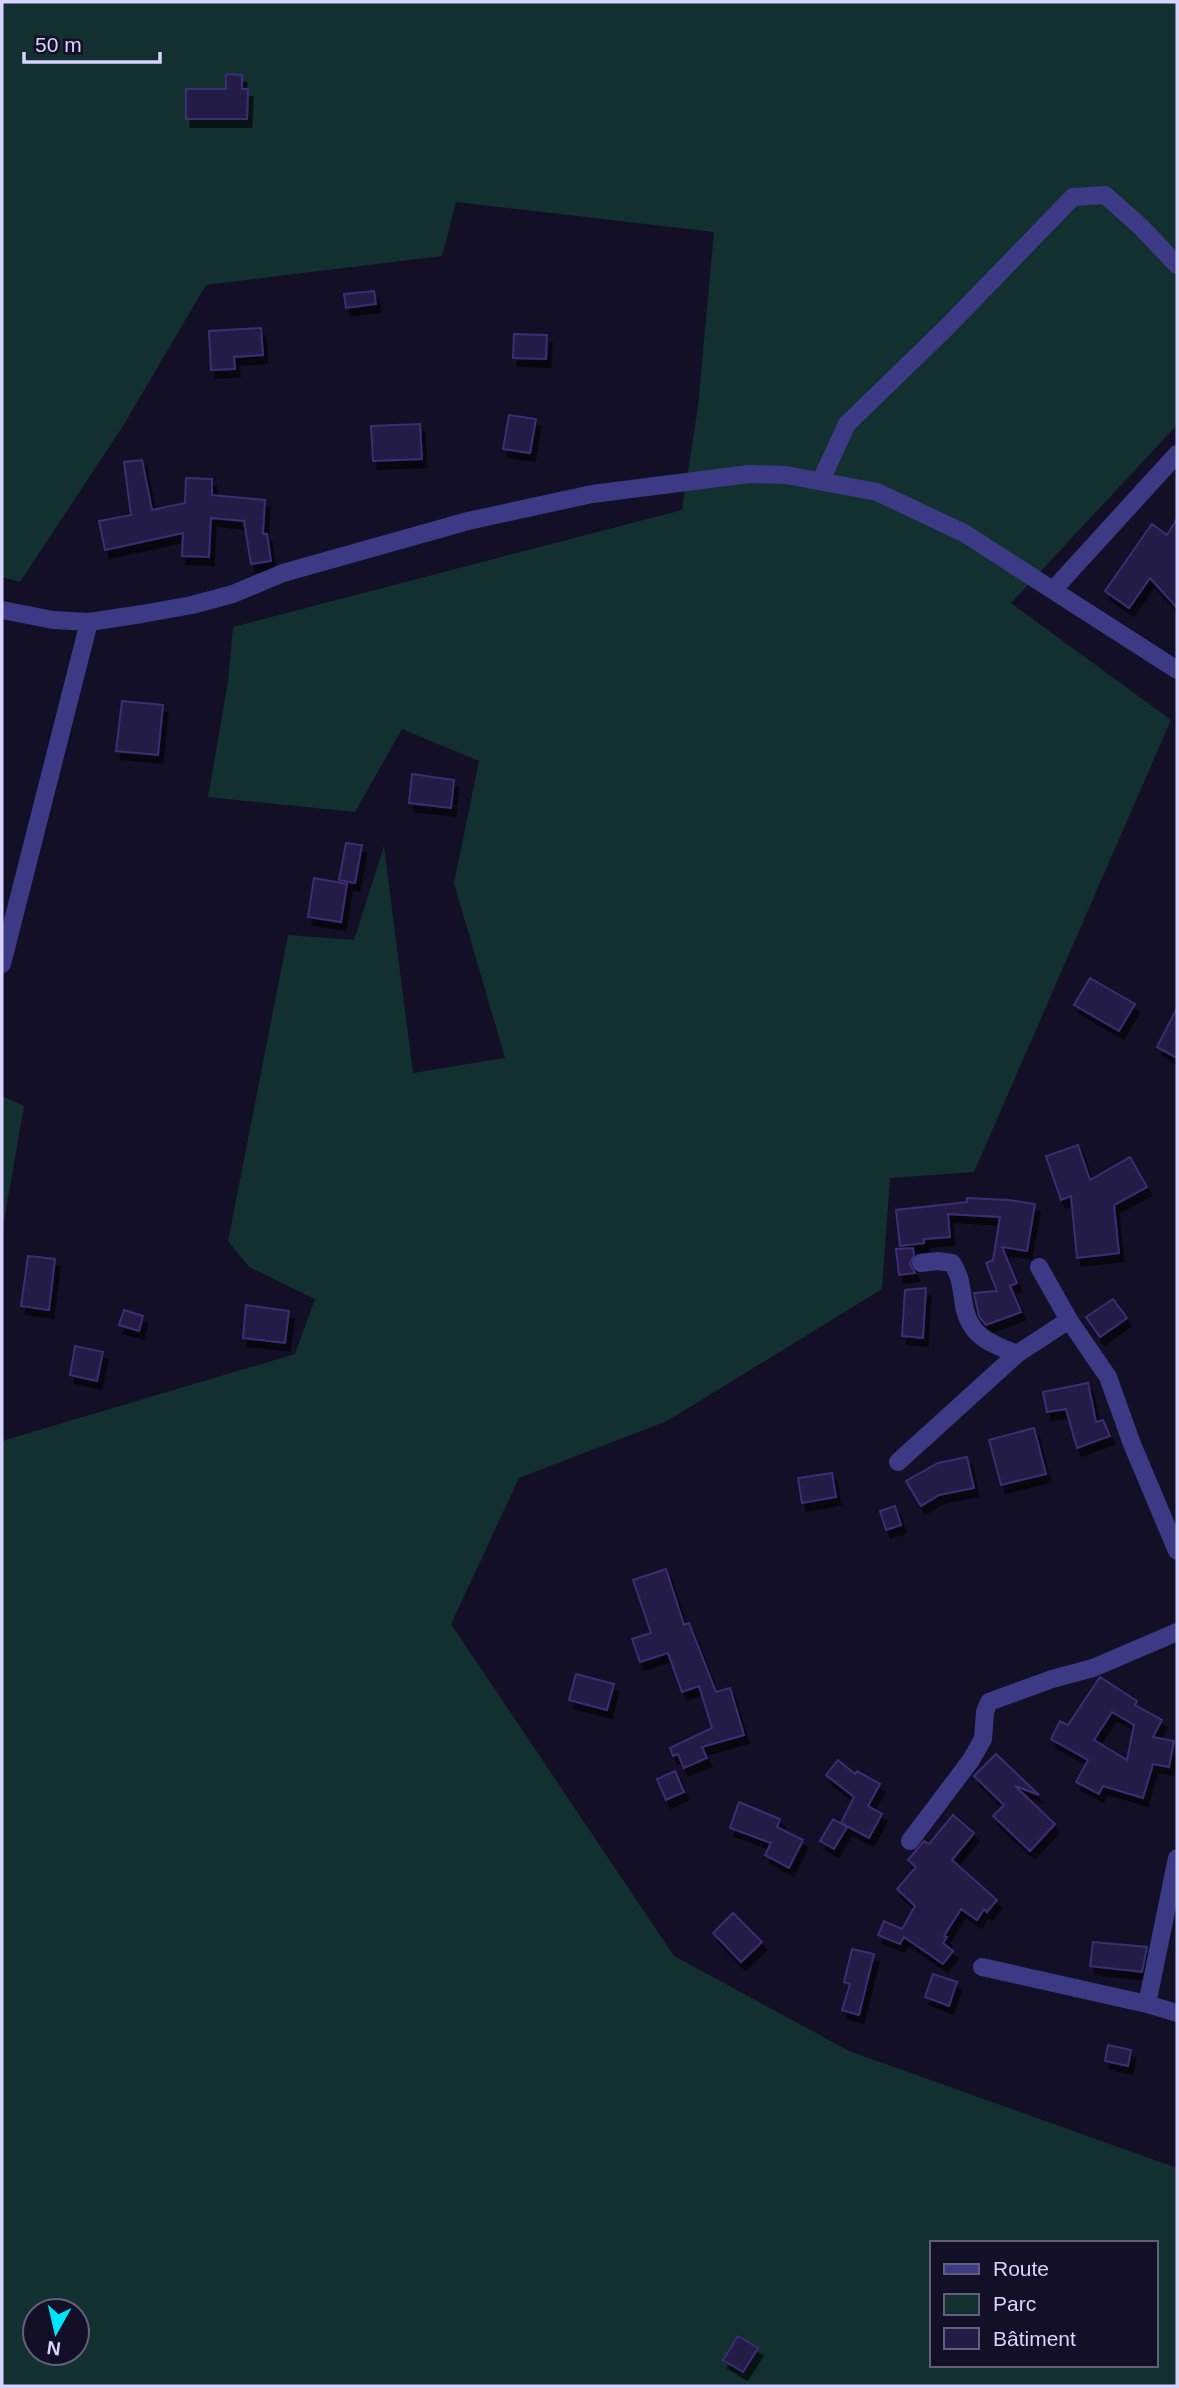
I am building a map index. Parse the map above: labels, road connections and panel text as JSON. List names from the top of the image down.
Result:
{
  "legend": ["Route", "Parc", "Bâtiment"],
  "scale_bar": "50 m",
  "north": "bottom"
}
